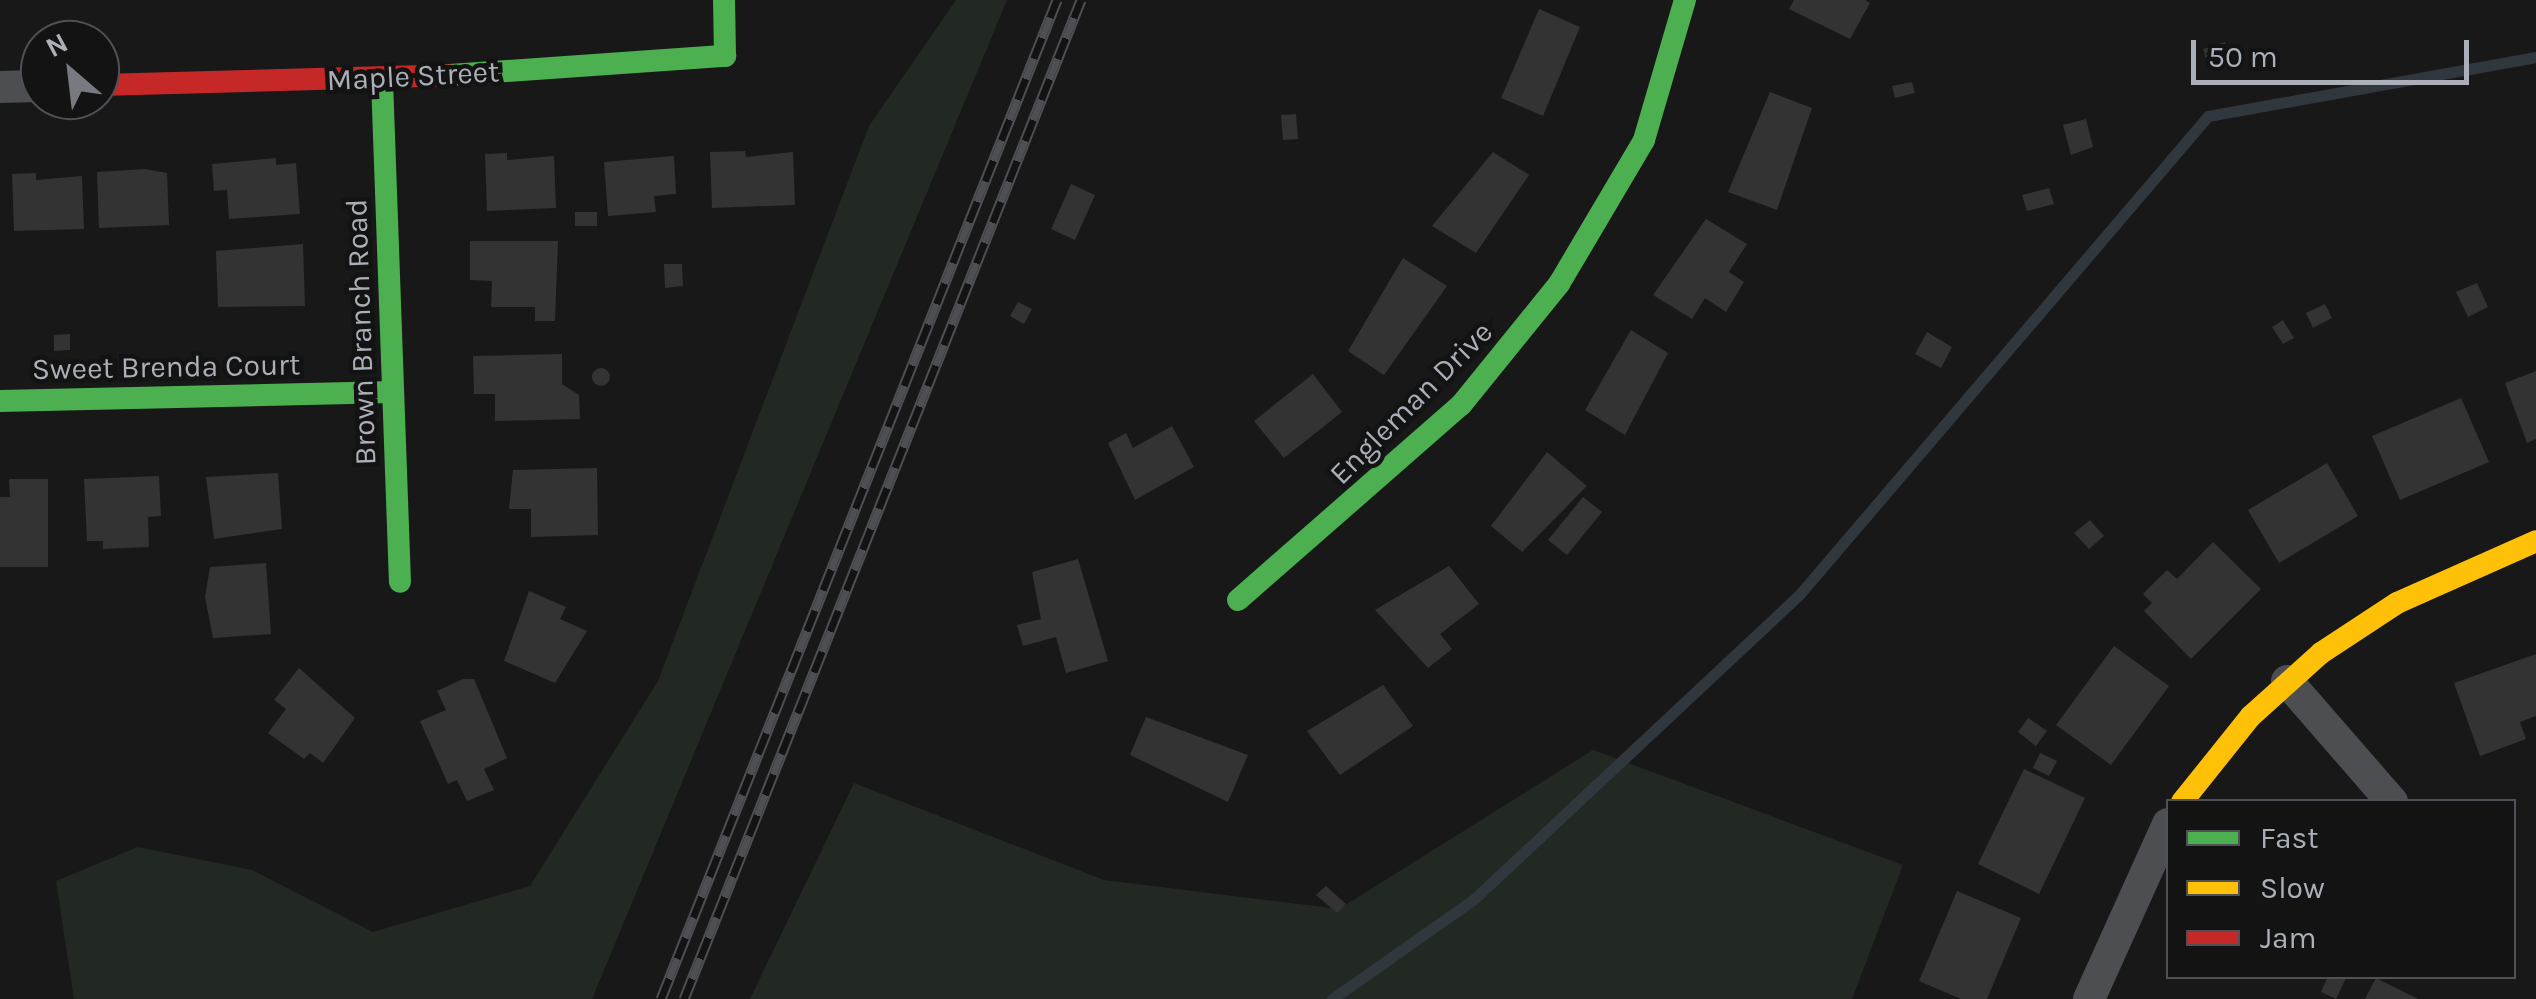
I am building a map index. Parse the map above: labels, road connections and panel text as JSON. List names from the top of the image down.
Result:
{
  "streets": {
    "street": [
      "Maple Street",
      "Brown Branch Road",
      "Sweet Brenda Court",
      "Engleman Drive"
    ]
  },
  "crossings": [
    ["Maple Street", "Brown Branch Road"],
    ["Brown Branch Road", "Sweet Brenda Court"]
  ],
  "legend": ["Fast", "Slow", "Jam"],
  "scale_bar": "50 m",
  "north": "top left"
}
